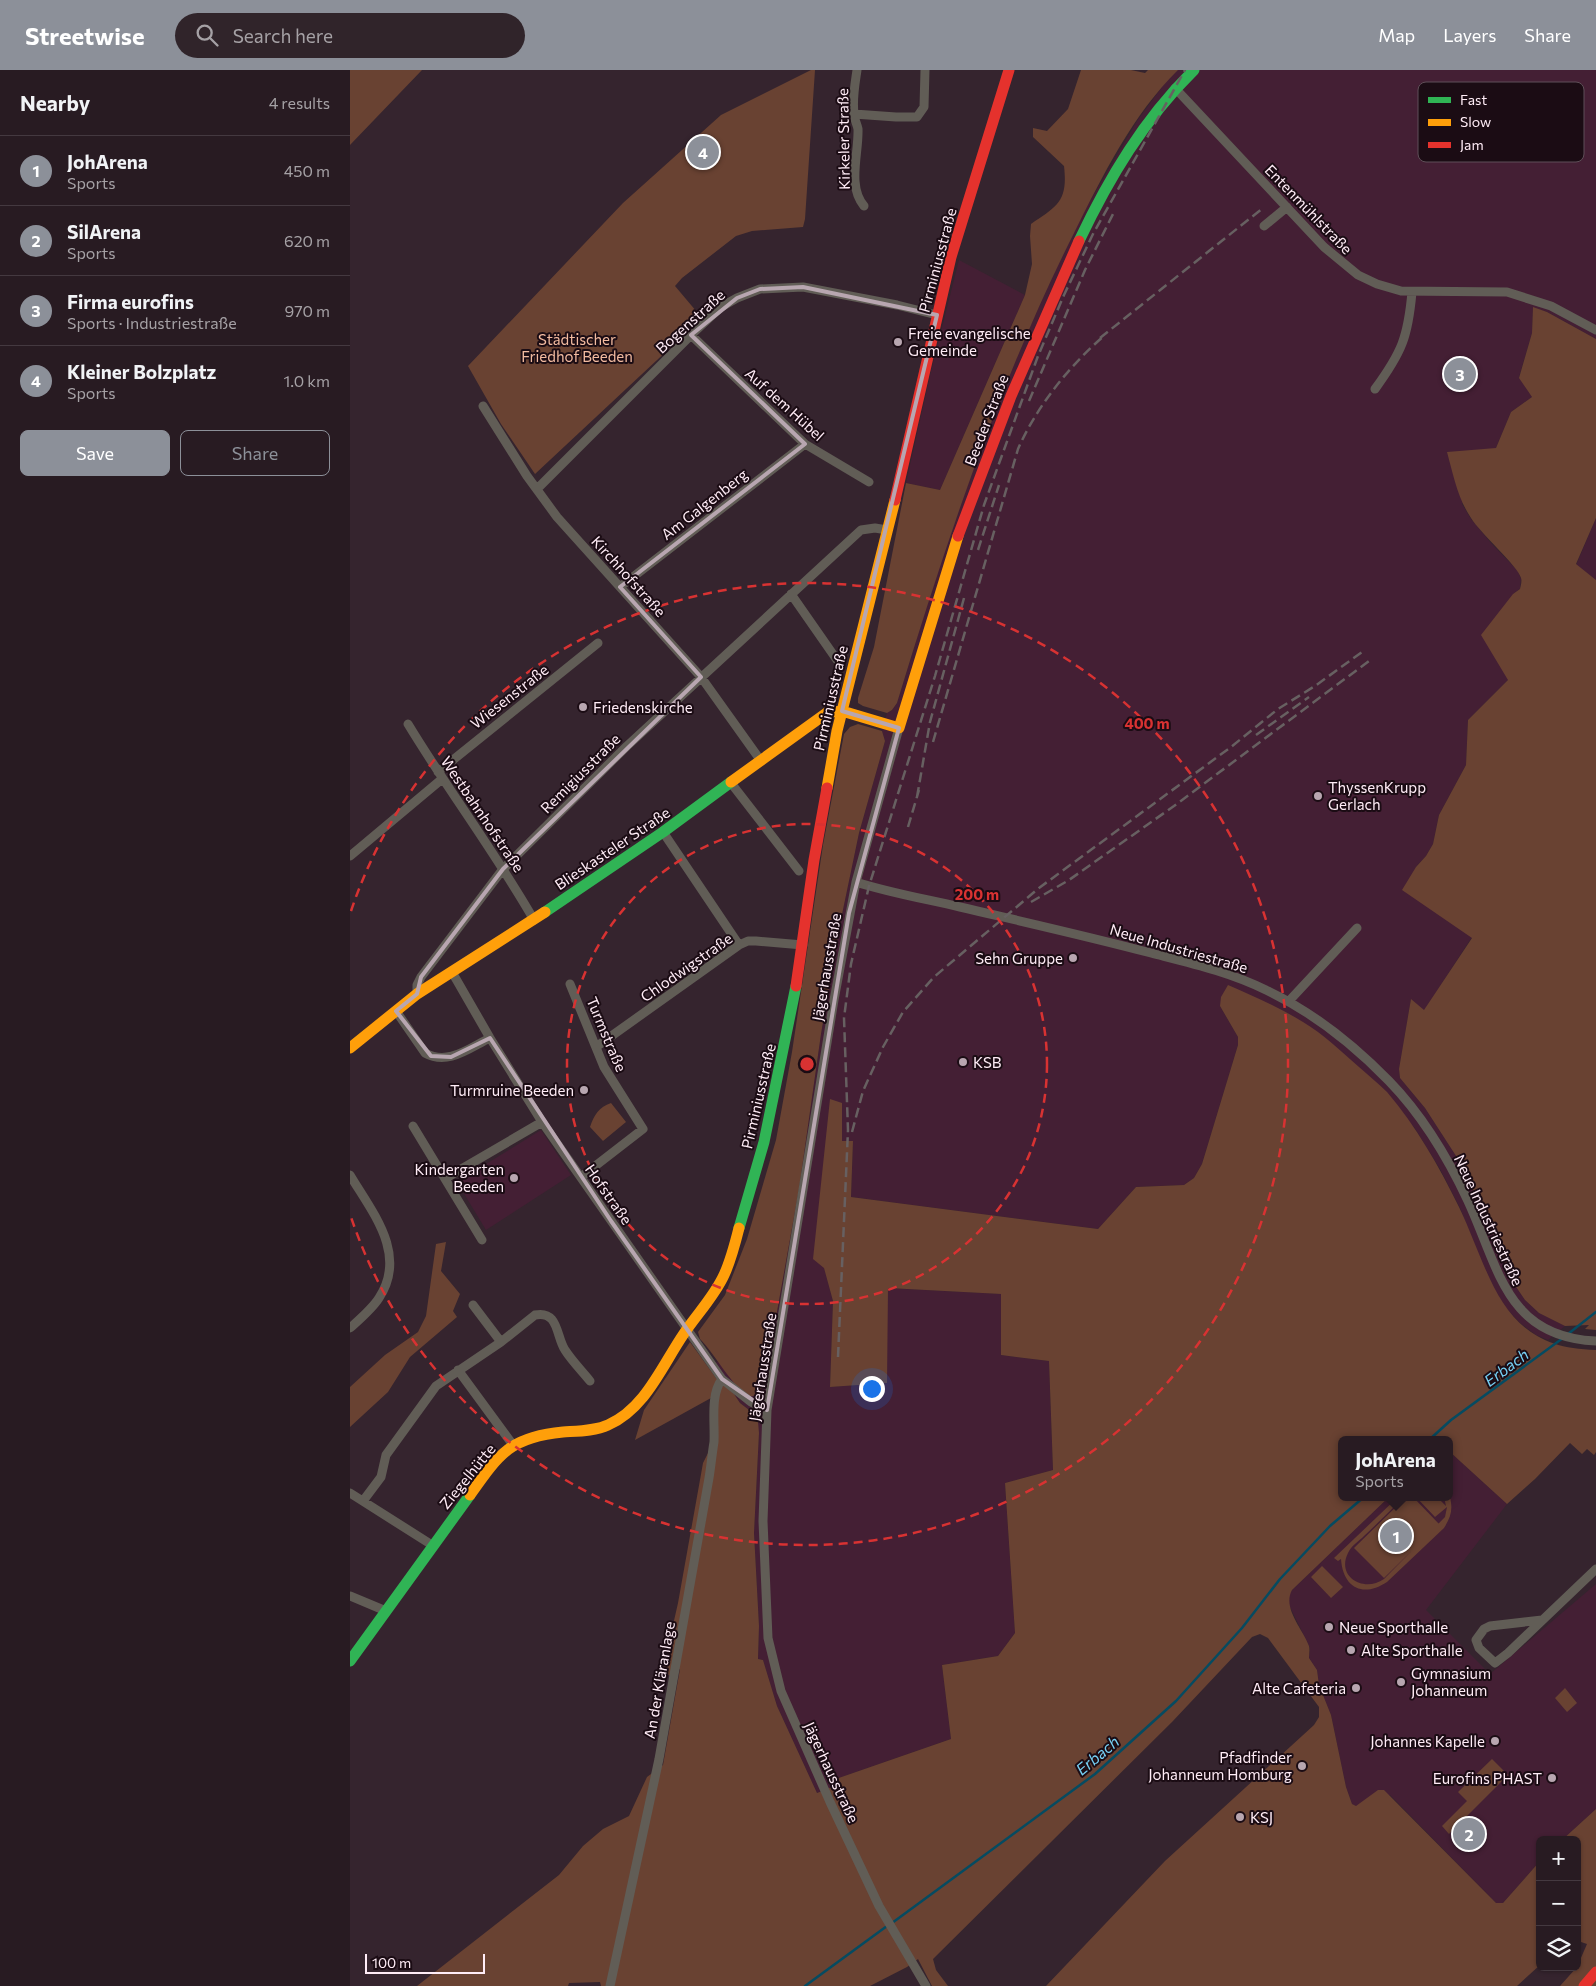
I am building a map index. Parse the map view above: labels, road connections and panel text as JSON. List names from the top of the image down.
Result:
{
  "streets": {
    "street": [
      "Kirkeler Straße",
      "Entenmühlstraße",
      "Pirminiusstraße",
      "Bogenstraße",
      "Auf dem Hübel",
      "Beeder Straße",
      "Am Galgenberg",
      "Kirchhofstraße",
      "Wiesenstraße",
      "Remigiusstraße",
      "Westbahnhofstraße",
      "Blieskasteler Straße",
      "Neue Industriestraße",
      "Chlodwigstraße",
      "Jägerhausstraße",
      "Turmstraße",
      "Hofstraße",
      "Ziegelhütte",
      "An der Kläranlage"
    ]
  },
  "crossings": [
    ["Entenmühlstraße", "Beeder Straße"],
    ["Pirminiusstraße", "Bogenstraße"],
    ["Pirminiusstraße", "Remigiusstraße"],
    ["Pirminiusstraße", "Blieskasteler Straße"],
    ["Pirminiusstraße", "Chlodwigstraße"],
    ["Pirminiusstraße", "Hofstraße"],
    ["Pirminiusstraße", "Ziegelhütte"],
    ["Bogenstraße", "Auf dem Hübel"],
    ["Bogenstraße", "Kirchhofstraße"],
    ["Auf dem Hübel", "Am Galgenberg"],
    ["Beeder Straße", "Jägerhausstraße"],
    ["Am Galgenberg", "Kirchhofstraße"],
    ["Kirchhofstraße", "Remigiusstraße"],
    ["Kirchhofstraße", "Blieskasteler Straße"],
    ["Wiesenstraße", "Westbahnhofstraße"],
    ["Remigiusstraße", "Westbahnhofstraße"],
    ["Remigiusstraße", "Blieskasteler Straße"],
    ["Westbahnhofstraße", "Blieskasteler Straße"],
    ["Blieskasteler Straße", "Hofstraße"],
    ["Neue Industriestraße", "Jägerhausstraße"],
    ["Chlodwigstraße", "Turmstraße"],
    ["Jägerhausstraße", "Hofstraße"],
    ["Turmstraße", "Hofstraße"],
    ["Hofstraße", "Ziegelhütte"],
    ["Hofstraße", "An der Kläranlage"]
  ],
  "water": ["Erbach"],
  "parks": ["Städtischer Friedhof Beeden"],
  "places": [
    "Freie evangelische Gemeinde",
    "Friedenskirche",
    "ThyssenKrupp Gerlach",
    "Sehn Gruppe",
    "KSB",
    "Turmruine Beeden",
    "Kindergarten Beeden",
    "Neue Sporthalle",
    "Alte Sporthalle",
    "Gymnasium Johanneum",
    "Alte Cafeteria",
    "Johannes Kapelle",
    "Pfadfinder Johanneum Homburg",
    "Eurofins PHAST",
    "KSJ"
  ],
  "legend": ["Fast", "Slow", "Jam"],
  "scale_bar": "100 m",
  "page": {
    "header": "Streetwise",
    "search": "Search here",
    "nav": ["Map", "Layers", "Share"],
    "heading": ["Nearby", "4 results"],
    "pins": [
      "4",
      "3",
      "1",
      "2"
    ],
    "list": [
      {
        "mark": "1",
        "name": "JohArena",
        "note": "Sports",
        "value": "450 m"
      },
      {
        "mark": "2",
        "name": "SilArena",
        "note": "Sports",
        "value": "620 m"
      },
      {
        "mark": "3",
        "name": "Firma eurofins",
        "note": "Sports · Industriestraße",
        "value": "970 m"
      },
      {
        "mark": "4",
        "name": "Kleiner Bolzplatz",
        "note": "Sports",
        "value": "1.0 km"
      }
    ],
    "buttons": ["Save", "Share"],
    "popup": ["JohArena", "Sports"],
    "map_buttons": ["+", "−"],
    "scale": "100 m"
  },
  "rings": ["400 m", "200 m"]
}
